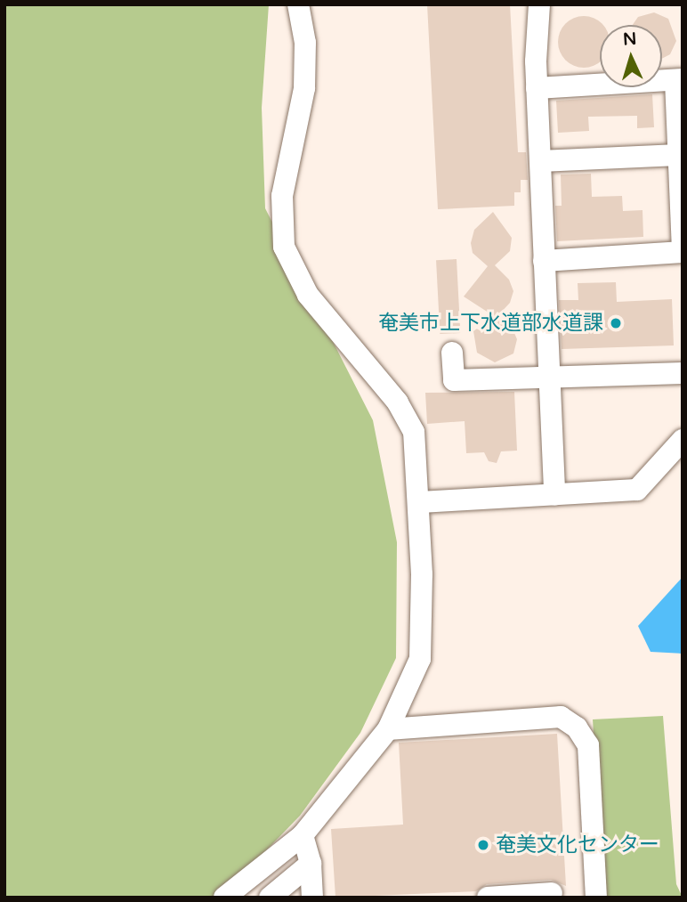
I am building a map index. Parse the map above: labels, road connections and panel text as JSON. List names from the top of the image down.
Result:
{
  "places": ["奄美市上下水道部水道課", "奄美文化センター"],
  "north": "top"
}
